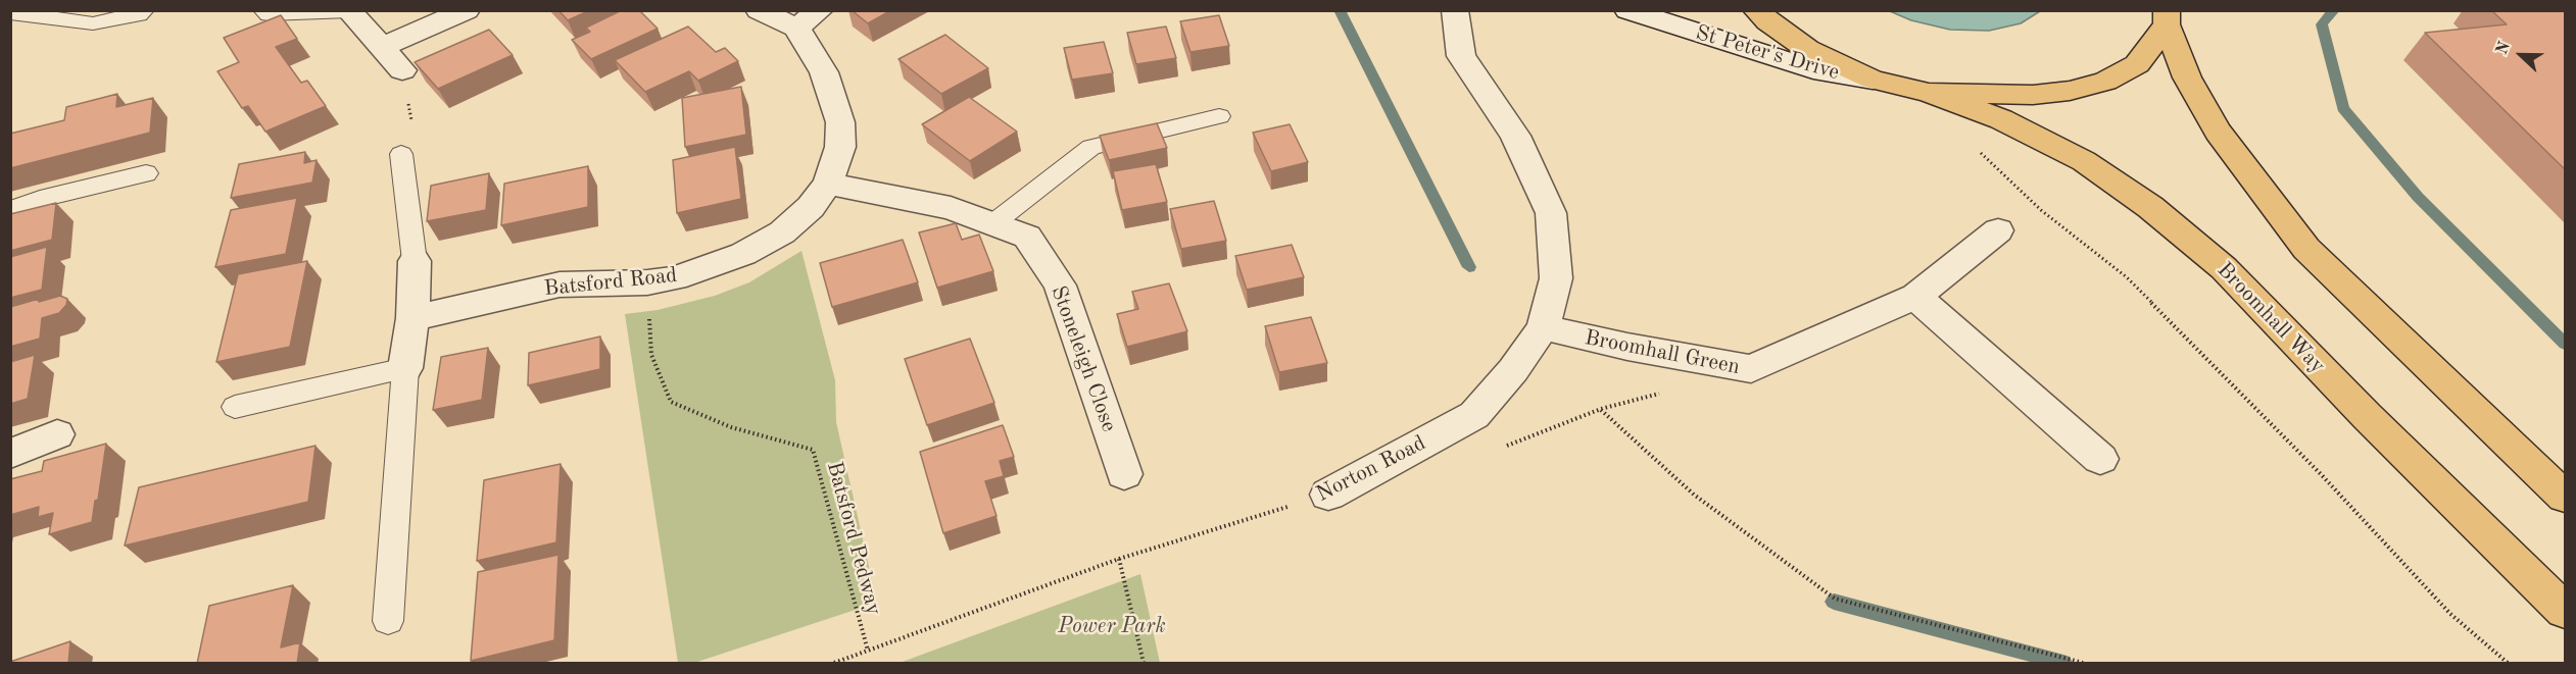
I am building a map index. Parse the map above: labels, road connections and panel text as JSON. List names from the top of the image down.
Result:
{
  "streets": {
    "highway": ["Broomhall Way"],
    "street": [
      "St Peter's Drive",
      "Batsford Road",
      "Broomhall Green",
      "Stoneleigh Close",
      "Norton Road"
    ],
    "path": ["Batsford Pedway"]
  },
  "crossings": [
    ["Batsford Road", "Stoneleigh Close"],
    ["Batsford Road", "Batsford Pedway"],
    ["Broomhall Green", "Norton Road"],
    ["Norton Road", "Batsford Pedway"]
  ],
  "parks": ["Power Park"],
  "north": "left"
}
